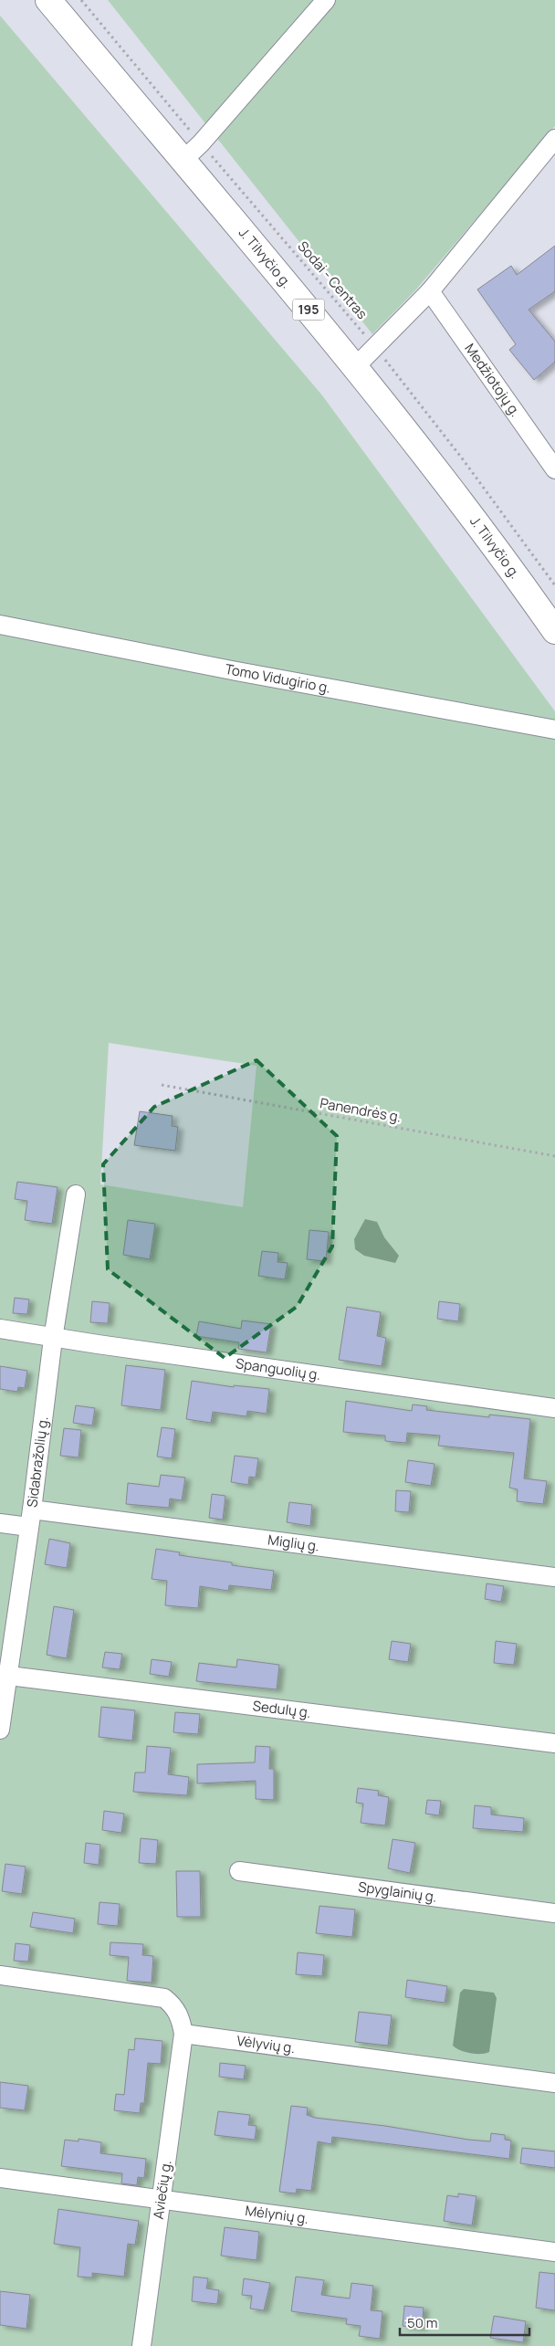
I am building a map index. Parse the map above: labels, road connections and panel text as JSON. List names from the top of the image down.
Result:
{
  "streets": {
    "main road": ["J. Tilvyčio g.", "195"],
    "street": [
      "Medžiotojų g.",
      "Tomo Vidugirio g.",
      "Spanguolių g.",
      "Sidabražolių g.",
      "Miglių g.",
      "Sedulų g.",
      "Spyglainių g.",
      "Vėlyvių g.",
      "Aviečių g.",
      "Mėlynių g."
    ],
    "path": ["Sodai - Centras", "Panendrės g."]
  },
  "crossings": [
    ["Spanguolių g.", "Sidabražolių g."],
    ["Sidabražolių g.", "Miglių g."],
    ["Sidabražolių g.", "Sedulų g."],
    ["Vėlyvių g.", "Aviečių g."],
    ["Aviečių g.", "Mėlynių g."]
  ],
  "scale_bar": "50 m"
}
